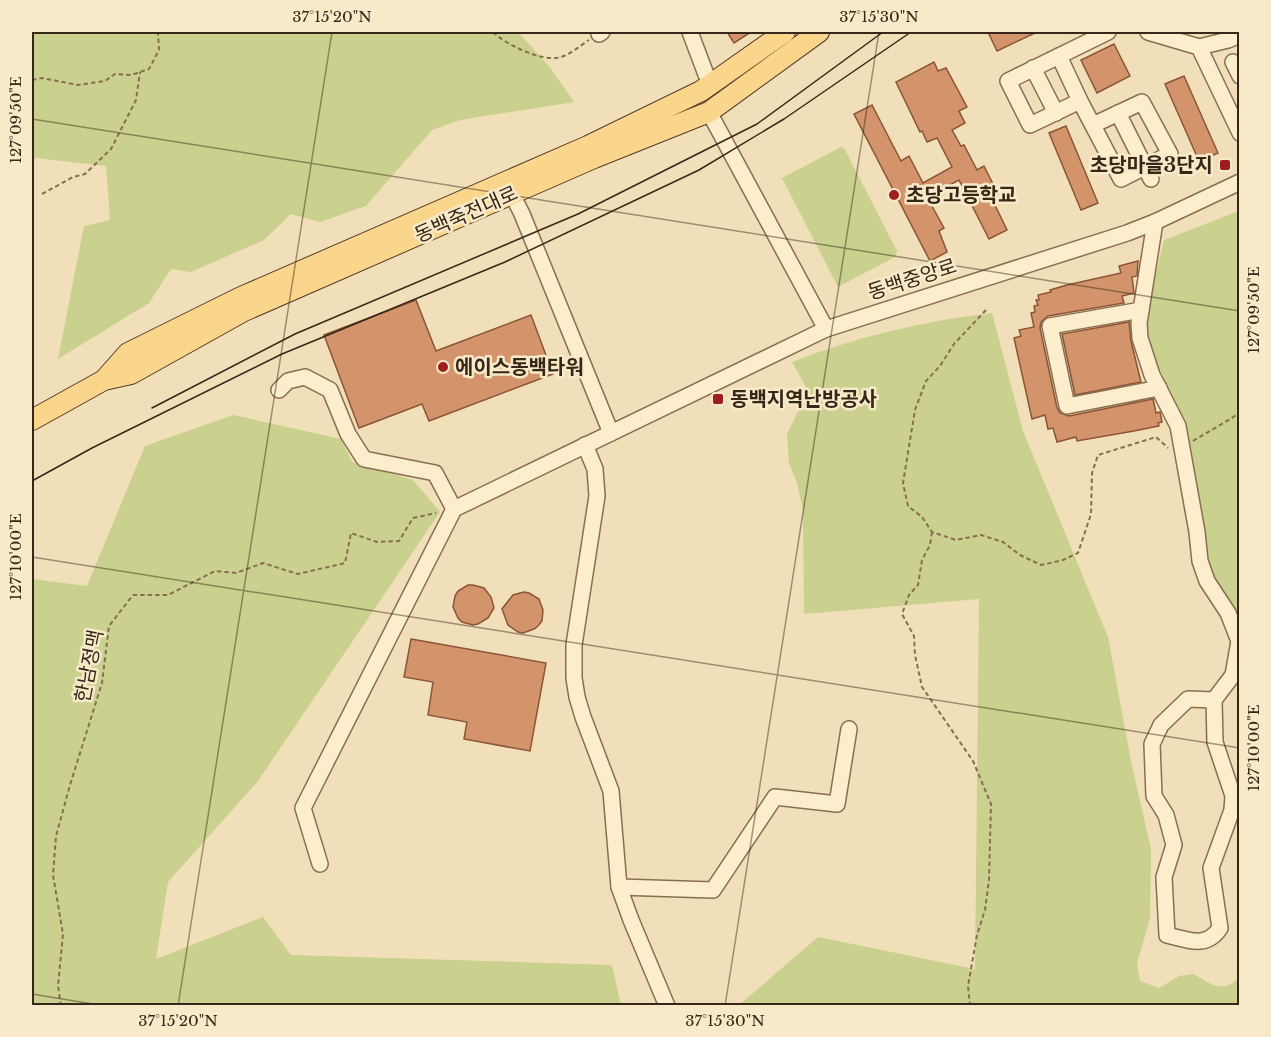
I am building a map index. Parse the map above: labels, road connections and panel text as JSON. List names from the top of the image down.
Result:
{
  "streets": {
    "main road": ["동백죽전대로"],
    "street": ["동백중앙로"],
    "path": ["한남정맥"]
  },
  "crossings": [
    ["동백중앙로", "한남정맥"]
  ],
  "places": {
    "transit": ["초당마을3단지", "동백지역난방공사"],
    "other": ["초당고등학교", "에이스동백타워"]
  },
  "coordinates": [
    "37°15'20\"N",
    "37°15'30\"N",
    "127°09'50\"E",
    "127°10'00\"E"
  ]
}
